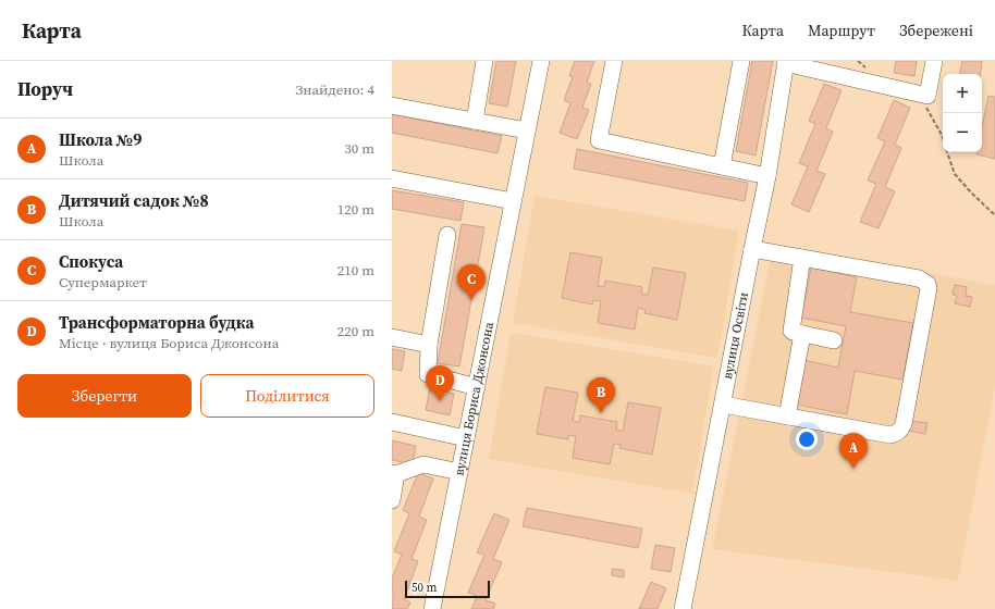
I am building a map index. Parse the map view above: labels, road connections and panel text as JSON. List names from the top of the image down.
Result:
{
  "streets": {
    "street": ["вулиця Освіти", "вулиця Бориса Джонсона"]
  },
  "scale_bar": "50 m",
  "page": {
    "header": "Карта",
    "nav": ["Карта", "Маршрут", "Збережені"],
    "heading": ["Поруч", "Знайдено: 4"],
    "map_buttons": ["+", "−"],
    "list": [
      {
        "mark": "A",
        "name": "Школа №9",
        "note": "Школа",
        "value": "30 m"
      },
      {
        "mark": "B",
        "name": "Дитячий садок №8",
        "note": "Школа",
        "value": "120 m"
      },
      {
        "mark": "C",
        "name": "Спокуса",
        "note": "Супермаркет",
        "value": "210 m"
      },
      {
        "mark": "D",
        "name": "Трансформаторна будка",
        "note": "Місце · вулиця Бориса Джонсона",
        "value": "220 m"
      }
    ],
    "pins": [
      "C",
      "D",
      "B",
      "A"
    ],
    "buttons": ["Зберегти", "Поділитися"],
    "scale": "50 m"
  }
}
